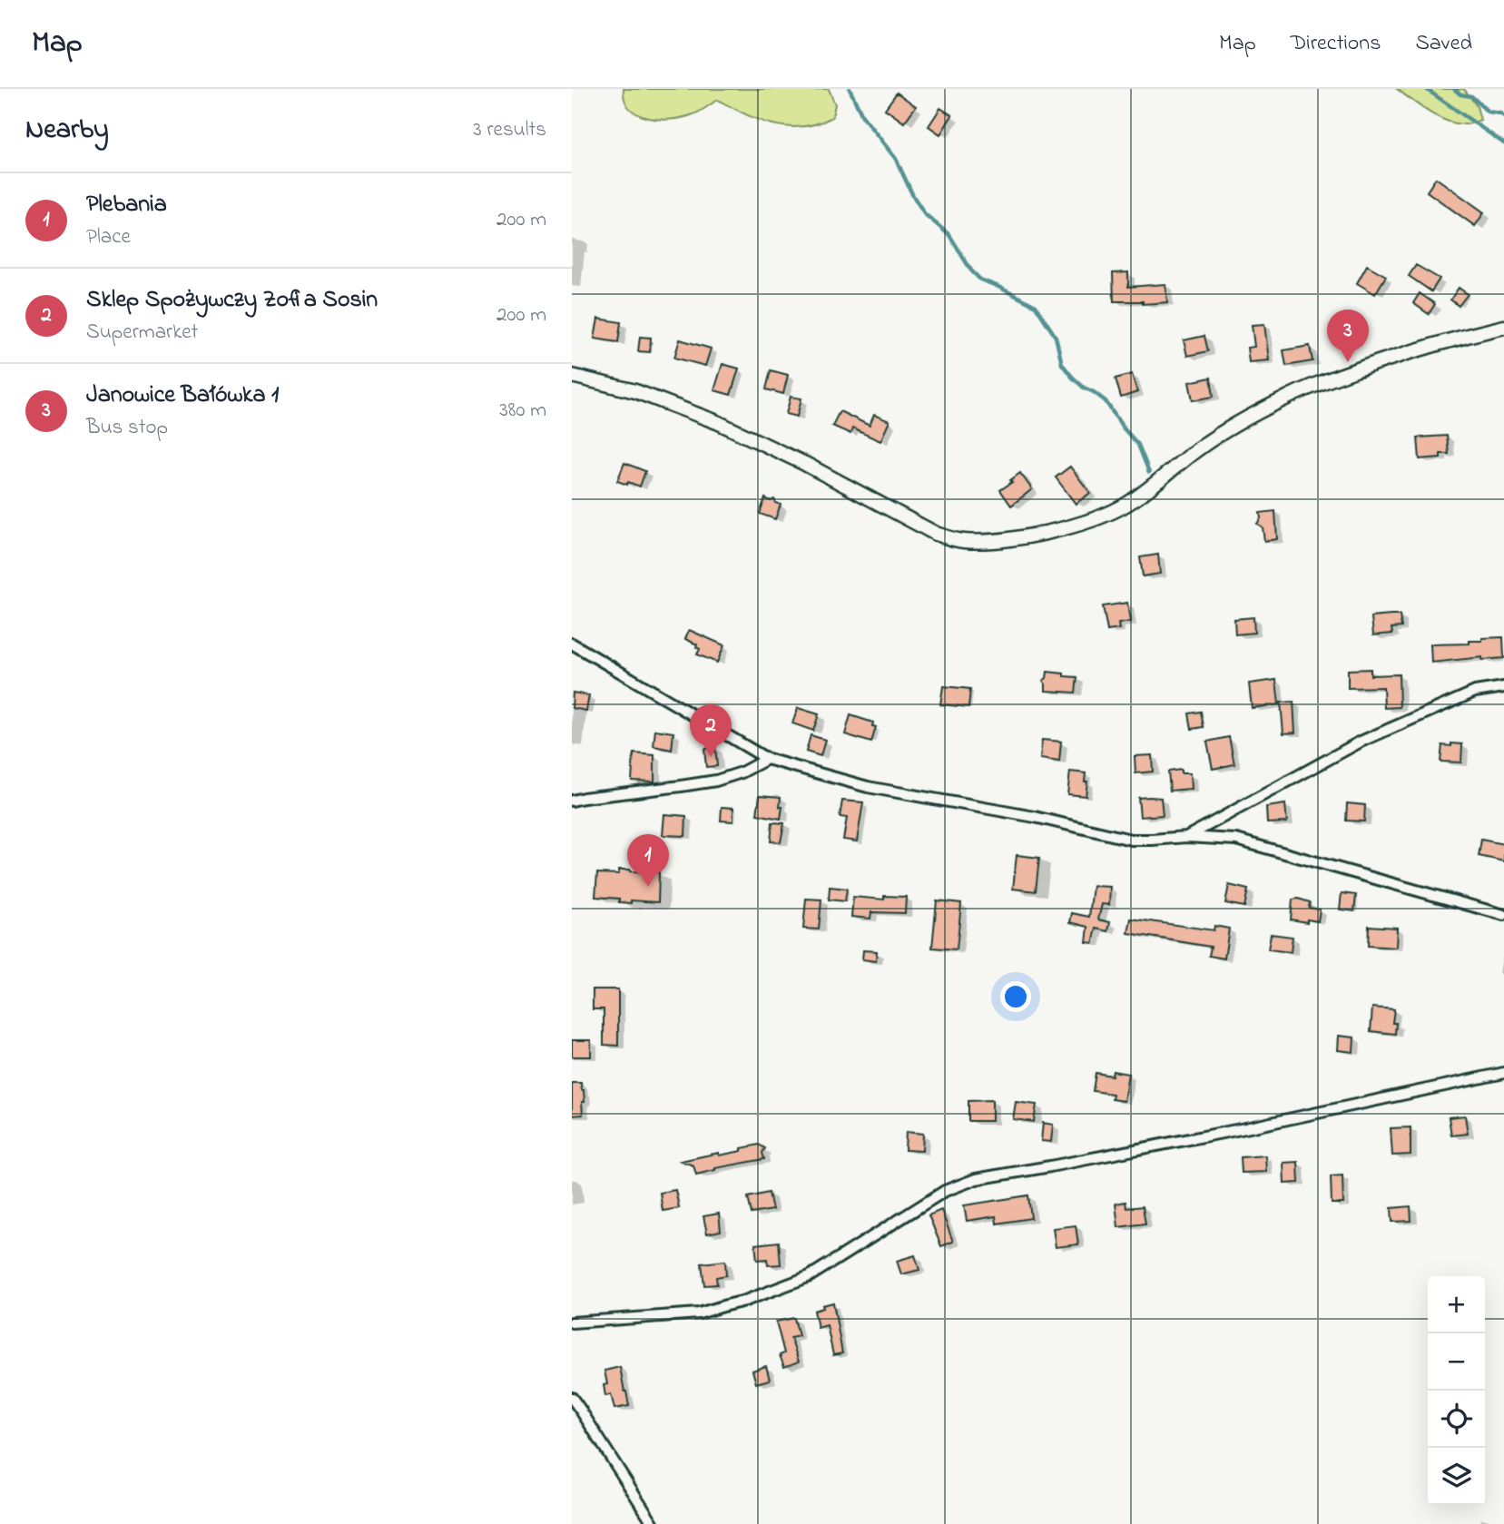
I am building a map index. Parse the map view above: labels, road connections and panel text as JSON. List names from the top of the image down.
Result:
{
  "page": {
    "header": "Map",
    "nav": ["Map", "Directions", "Saved"],
    "heading": ["Nearby", "3 results"],
    "list": [
      {
        "mark": "1",
        "name": "Plebania",
        "note": "Place",
        "value": "200 m"
      },
      {
        "mark": "2",
        "name": "Sklep Spożywczy Zofia Sosin",
        "note": "Supermarket",
        "value": "200 m"
      },
      {
        "mark": "3",
        "name": "Janowice Bałówka 1",
        "note": "Bus stop",
        "value": "380 m"
      }
    ],
    "pins": ["3", "2", "1"],
    "map_buttons": ["+", "−"]
  }
}
